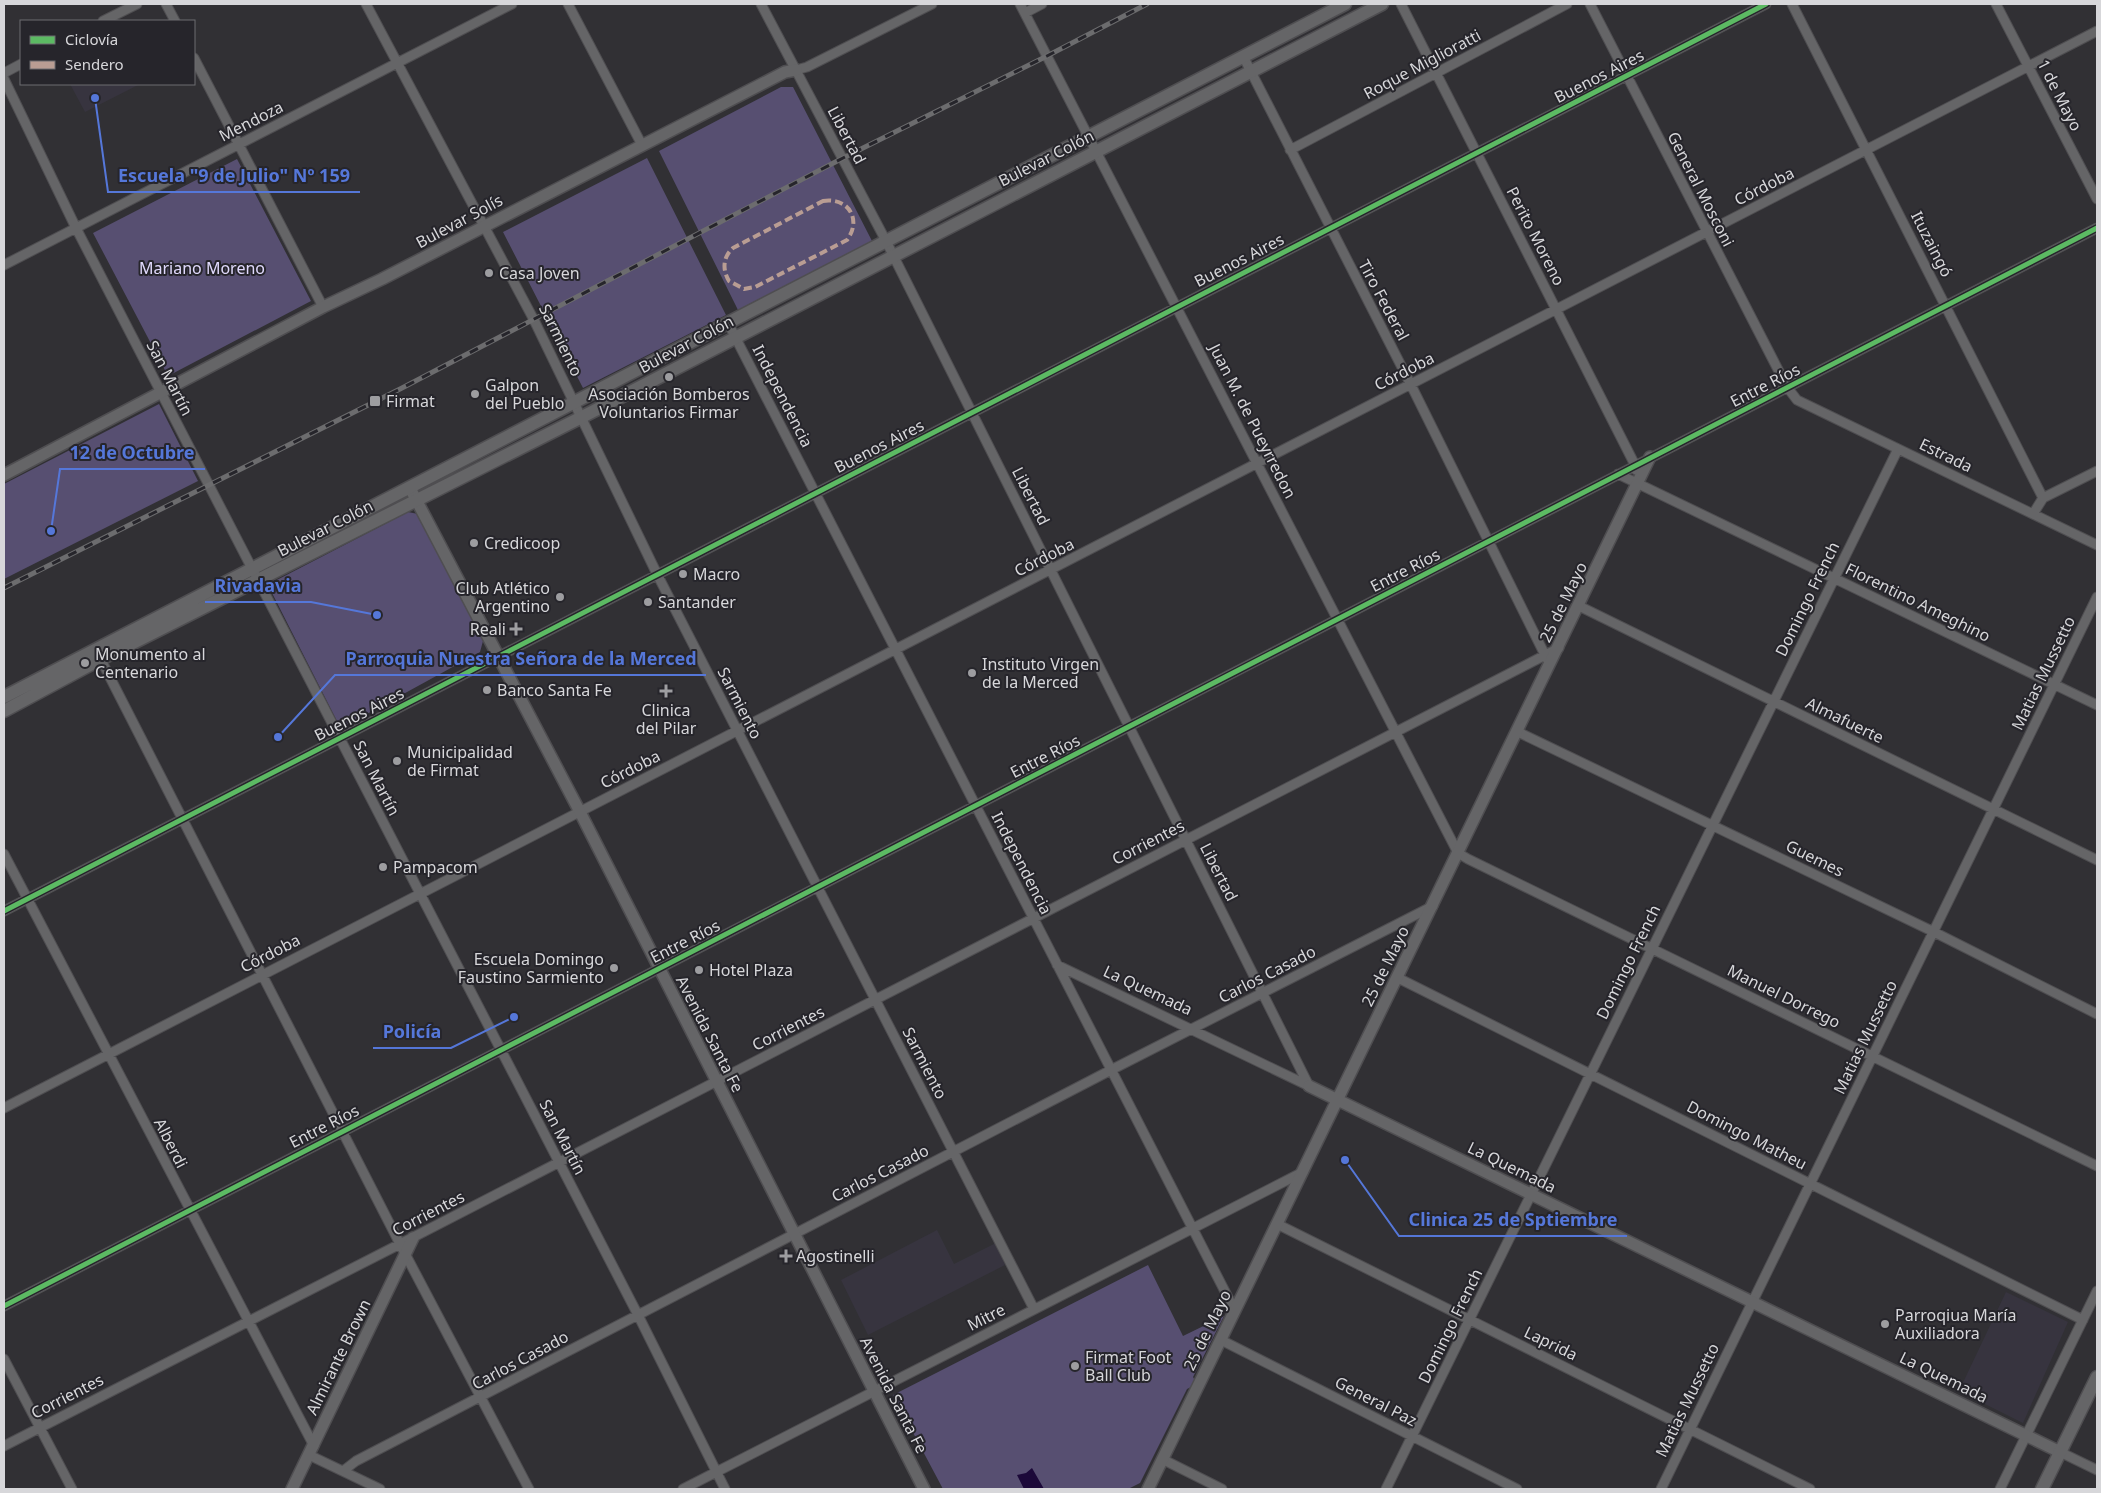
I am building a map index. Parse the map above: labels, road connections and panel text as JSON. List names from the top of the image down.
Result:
{
  "streets": {
    "main road": ["Bulevar Colón"],
    "street": [
      "Roque Miglioratti",
      "Buenos Aires",
      "1 de Mayo",
      "Mendoza",
      "Libertad",
      "Córdoba",
      "General Mosconi",
      "Bulevar Solís",
      "Perito Moreno",
      "Ituzaingó",
      "Tiro Federal",
      "Sarmiento",
      "San Martín",
      "Entre Ríos",
      "Independencia",
      "Juan M. de Pueyrredon",
      "Estrada",
      "Domingo French",
      "25 de Mayo",
      "Florentino Ameghino",
      "Matias Mussetto",
      "Almafuerte",
      "Corrientes",
      "Guemes",
      "Carlos Casado",
      "La Quemada",
      "Manuel Dorrego",
      "Avenida Santa Fe",
      "Domingo Matheu",
      "Alberdi",
      "Mitre",
      "Laprida",
      "Almirante Brown",
      "General Paz"
    ]
  },
  "crossings": [
    ["Roque Miglioratti", "Perito Moreno"],
    ["Roque Miglioratti", "Tiro Federal"],
    ["Buenos Aires", "Libertad"],
    ["Buenos Aires", "General Mosconi"],
    ["Buenos Aires", "Perito Moreno"],
    ["Buenos Aires", "Tiro Federal"],
    ["Buenos Aires", "Sarmiento"],
    ["Buenos Aires", "San Martín"],
    ["Buenos Aires", "Independencia"],
    ["Buenos Aires", "Juan M. de Pueyrredon"],
    ["Buenos Aires", "Avenida Santa Fe"],
    ["Buenos Aires", "Alberdi"],
    ["1 de Mayo", "Córdoba"],
    ["Mendoza", "Sarmiento"],
    ["Mendoza", "San Martín"],
    ["Libertad", "Bulevar Colón"],
    ["Libertad", "Córdoba"],
    ["Libertad", "Bulevar Solís"],
    ["Libertad", "Entre Ríos"],
    ["Libertad", "Corrientes"],
    ["Libertad", "Carlos Casado"],
    ["Libertad", "La Quemada"],
    ["Bulevar Colón", "Tiro Federal"],
    ["Bulevar Colón", "Sarmiento"],
    ["Bulevar Colón", "San Martín"],
    ["Bulevar Colón", "Independencia"],
    ["Bulevar Colón", "Juan M. de Pueyrredon"],
    ["Bulevar Colón", "Avenida Santa Fe"],
    ["Córdoba", "General Mosconi"],
    ["Córdoba", "Perito Moreno"],
    ["Córdoba", "Ituzaingó"],
    ["Córdoba", "Tiro Federal"],
    ["Córdoba", "Sarmiento"],
    ["Córdoba", "San Martín"],
    ["Córdoba", "Independencia"],
    ["Córdoba", "Juan M. de Pueyrredon"],
    ["Córdoba", "Avenida Santa Fe"],
    ["Córdoba", "Alberdi"],
    ["General Mosconi", "Entre Ríos"],
    ["General Mosconi", "Estrada"],
    ["Bulevar Solís", "Sarmiento"],
    ["Bulevar Solís", "San Martín"],
    ["Perito Moreno", "Entre Ríos"],
    ["Perito Moreno", "25 de Mayo"],
    ["Perito Moreno", "Florentino Ameghino"],
    ["Ituzaingó", "Entre Ríos"],
    ["Tiro Federal", "Entre Ríos"],
    ["Tiro Federal", "25 de Mayo"],
    ["Tiro Federal", "Corrientes"],
    ["Sarmiento", "Entre Ríos"],
    ["Sarmiento", "Corrientes"],
    ["Sarmiento", "Carlos Casado"],
    ["Sarmiento", "Mitre"],
    ["San Martín", "Entre Ríos"],
    ["San Martín", "Corrientes"],
    ["San Martín", "Carlos Casado"],
    ["San Martín", "Mitre"],
    ["Entre Ríos", "Independencia"],
    ["Entre Ríos", "Juan M. de Pueyrredon"],
    ["Entre Ríos", "Estrada"],
    ["Entre Ríos", "25 de Mayo"],
    ["Entre Ríos", "Florentino Ameghino"],
    ["Entre Ríos", "Avenida Santa Fe"],
    ["Entre Ríos", "Alberdi"],
    ["Independencia", "25 de Mayo"],
    ["Independencia", "Corrientes"],
    ["Independencia", "Carlos Casado"],
    ["Independencia", "La Quemada"],
    ["Independencia", "Mitre"],
    ["Juan M. de Pueyrredon", "25 de Mayo"],
    ["Juan M. de Pueyrredon", "Corrientes"],
    ["Juan M. de Pueyrredon", "Manuel Dorrego"],
    ["Estrada", "Domingo French"],
    ["Domingo French", "Florentino Ameghino"],
    ["Domingo French", "Almafuerte"],
    ["Domingo French", "Guemes"],
    ["Domingo French", "La Quemada"],
    ["Domingo French", "Manuel Dorrego"],
    ["Domingo French", "Domingo Matheu"],
    ["Domingo French", "Laprida"],
    ["Domingo French", "General Paz"],
    ["25 de Mayo", "Florentino Ameghino"],
    ["25 de Mayo", "Almafuerte"],
    ["25 de Mayo", "Corrientes"],
    ["25 de Mayo", "Guemes"],
    ["25 de Mayo", "Carlos Casado"],
    ["25 de Mayo", "La Quemada"],
    ["25 de Mayo", "Manuel Dorrego"],
    ["25 de Mayo", "Domingo Matheu"],
    ["25 de Mayo", "Mitre"],
    ["25 de Mayo", "Laprida"],
    ["25 de Mayo", "General Paz"],
    ["Florentino Ameghino", "Matias Mussetto"],
    ["Matias Mussetto", "Almafuerte"],
    ["Matias Mussetto", "Guemes"],
    ["Matias Mussetto", "La Quemada"],
    ["Matias Mussetto", "Manuel Dorrego"],
    ["Matias Mussetto", "Domingo Matheu"],
    ["Matias Mussetto", "Laprida"],
    ["Corrientes", "Avenida Santa Fe"],
    ["Corrientes", "Alberdi"],
    ["Corrientes", "Almirante Brown"],
    ["Carlos Casado", "La Quemada"],
    ["Carlos Casado", "Avenida Santa Fe"],
    ["Avenida Santa Fe", "Mitre"],
    ["Alberdi", "Almirante Brown"]
  ],
  "parks": ["Mariano Moreno"],
  "places": {
    "other": [
      "Escuela \"9 de Julio\" Nº 159",
      "Casa Joven",
      "Asociación Bomberos Voluntarios Firmar",
      "Galpon del Pueblo",
      "12 de Octubre",
      "Credicoop",
      "Macro",
      "Club Atlético Argentino",
      "Santander",
      "Rivadavia",
      "Monumento al Centenario",
      "Instituto Virgen de la Merced",
      "Banco Santa Fe",
      "Parroquia Nuestra Señora de la Merced",
      "Municipalidad de Firmat",
      "Pampacom",
      "Escuela Domingo Faustino Sarmiento",
      "Hotel Plaza",
      "Policía",
      "Clinica 25 de Sptiembre",
      "Parroqiua María Auxiliadora",
      "Firmat Foot Ball Club"
    ],
    "transit": ["Firmat"],
    "health": ["Reali", "Clinica del Pilar", "Agostinelli"]
  },
  "legend": ["Ciclovía", "Sendero"]
}
